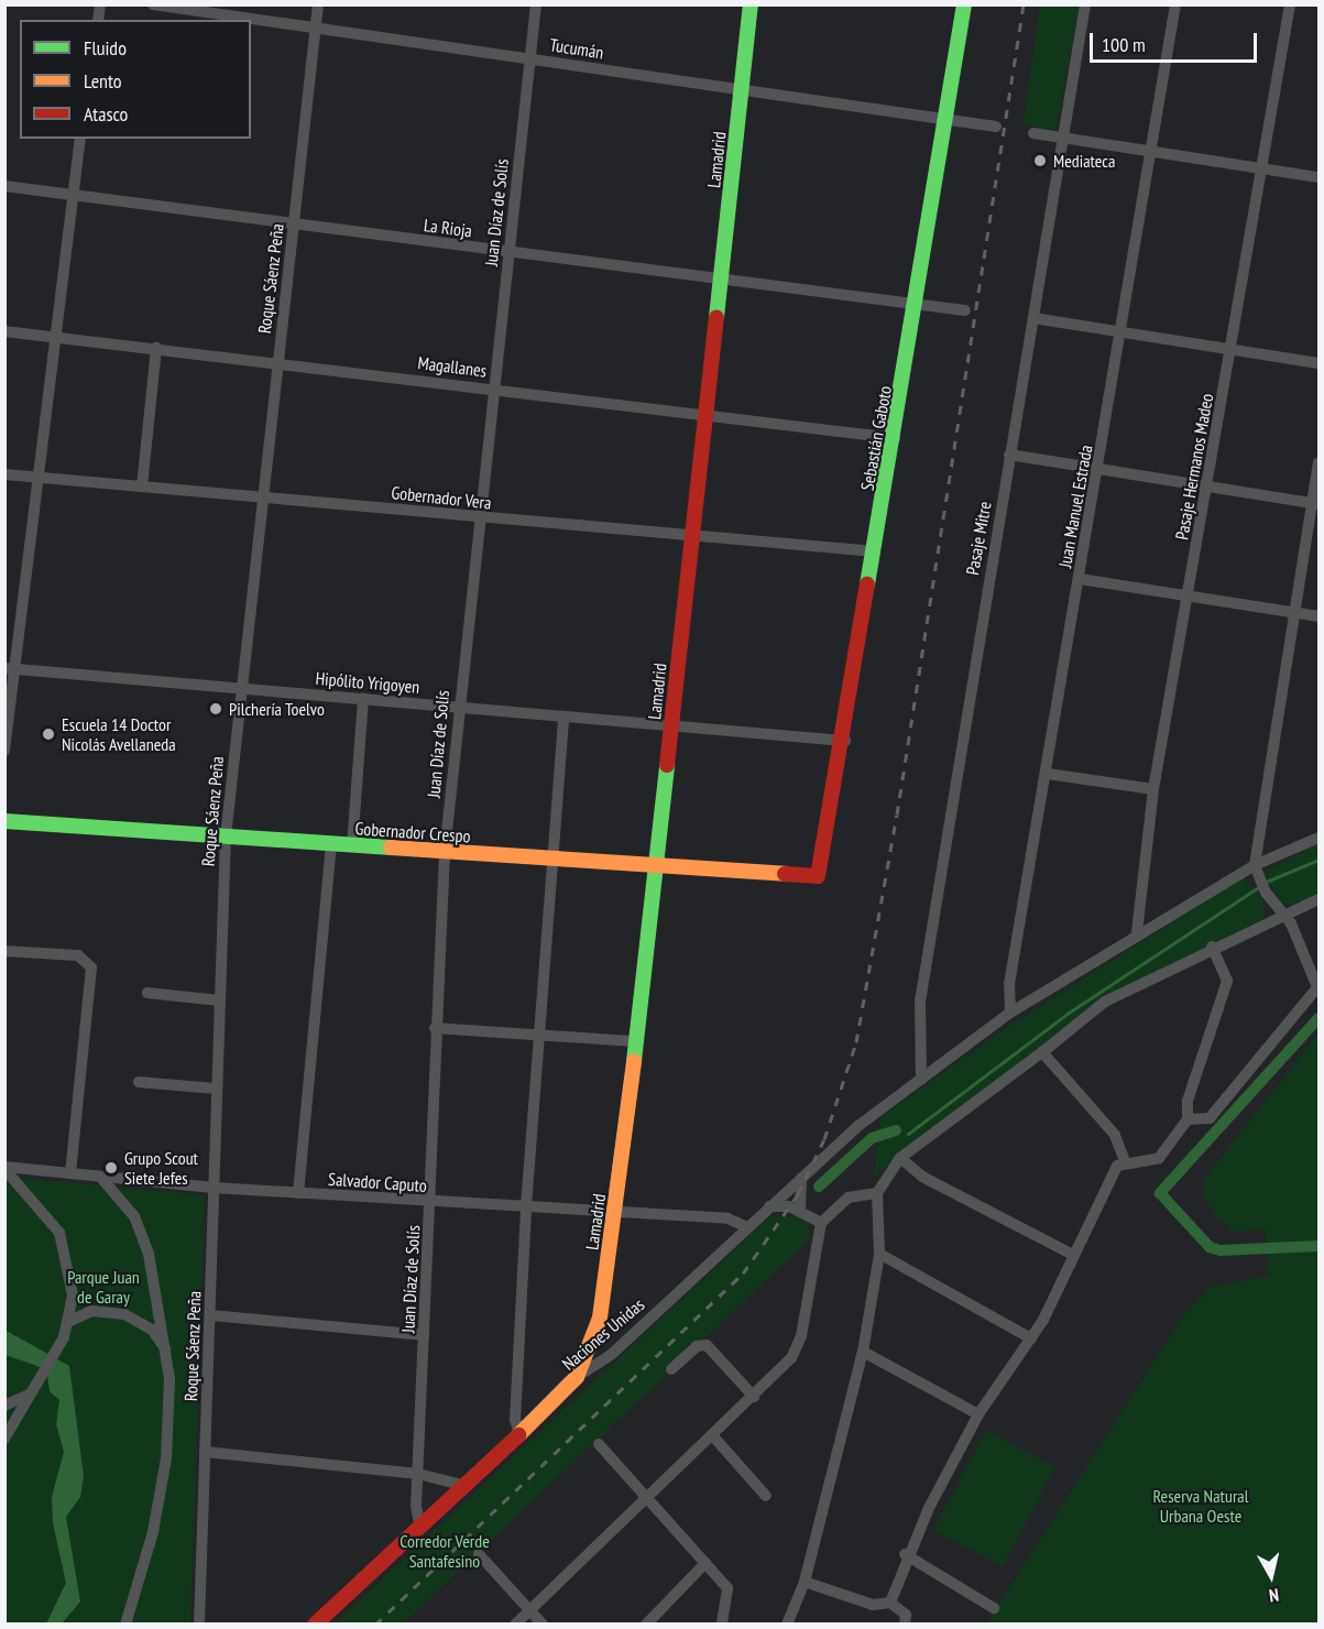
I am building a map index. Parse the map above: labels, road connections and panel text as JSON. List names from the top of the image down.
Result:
{
  "streets": {
    "street": [
      "Tucumán",
      "Lamadrid",
      "Juan Díaz de Solís",
      "La Rioja",
      "Roque Sáenz Peña",
      "Magallanes",
      "Sebastián Gaboto",
      "Pasaje Hermanos Madeo",
      "Gobernador Vera",
      "Juan Manuel Estrada",
      "Pasaje Mitre",
      "Hipólito Yrigoyen",
      "Gobernador Crespo",
      "Salvador Caputo",
      "Naciones Unidas"
    ]
  },
  "crossings": [
    ["Tucumán", "Lamadrid"],
    ["Tucumán", "Juan Díaz de Solís"],
    ["Tucumán", "Roque Sáenz Peña"],
    ["Tucumán", "Sebastián Gaboto"],
    ["Lamadrid", "La Rioja"],
    ["Lamadrid", "Magallanes"],
    ["Lamadrid", "Gobernador Vera"],
    ["Lamadrid", "Hipólito Yrigoyen"],
    ["Lamadrid", "Gobernador Crespo"],
    ["Lamadrid", "Salvador Caputo"],
    ["Lamadrid", "Naciones Unidas"],
    ["Juan Díaz de Solís", "La Rioja"],
    ["Juan Díaz de Solís", "Magallanes"],
    ["Juan Díaz de Solís", "Gobernador Vera"],
    ["Juan Díaz de Solís", "Hipólito Yrigoyen"],
    ["Juan Díaz de Solís", "Gobernador Crespo"],
    ["Juan Díaz de Solís", "Salvador Caputo"],
    ["Juan Díaz de Solís", "Naciones Unidas"],
    ["La Rioja", "Roque Sáenz Peña"],
    ["La Rioja", "Sebastián Gaboto"],
    ["Roque Sáenz Peña", "Magallanes"],
    ["Roque Sáenz Peña", "Gobernador Vera"],
    ["Roque Sáenz Peña", "Hipólito Yrigoyen"],
    ["Roque Sáenz Peña", "Gobernador Crespo"],
    ["Roque Sáenz Peña", "Salvador Caputo"],
    ["Magallanes", "Sebastián Gaboto"],
    ["Sebastián Gaboto", "Gobernador Vera"],
    ["Sebastián Gaboto", "Hipólito Yrigoyen"],
    ["Sebastián Gaboto", "Gobernador Crespo"],
    ["Pasaje Hermanos Madeo", "Naciones Unidas"],
    ["Juan Manuel Estrada", "Naciones Unidas"],
    ["Pasaje Mitre", "Naciones Unidas"],
    ["Salvador Caputo", "Naciones Unidas"]
  ],
  "parks": ["Parque Juan de Garay", "Reserva Natural Urbana Oeste", "Corredor Verde Santafesino"],
  "places": [
    "Mediateca",
    "Pilchería Toelvo",
    "Escuela 14 Doctor Nicolás Avellaneda",
    "Grupo Scout Siete Jefes"
  ],
  "legend": ["Fluido", "Lento", "Atasco"],
  "scale_bar": "100 m",
  "north": "bottom"
}
